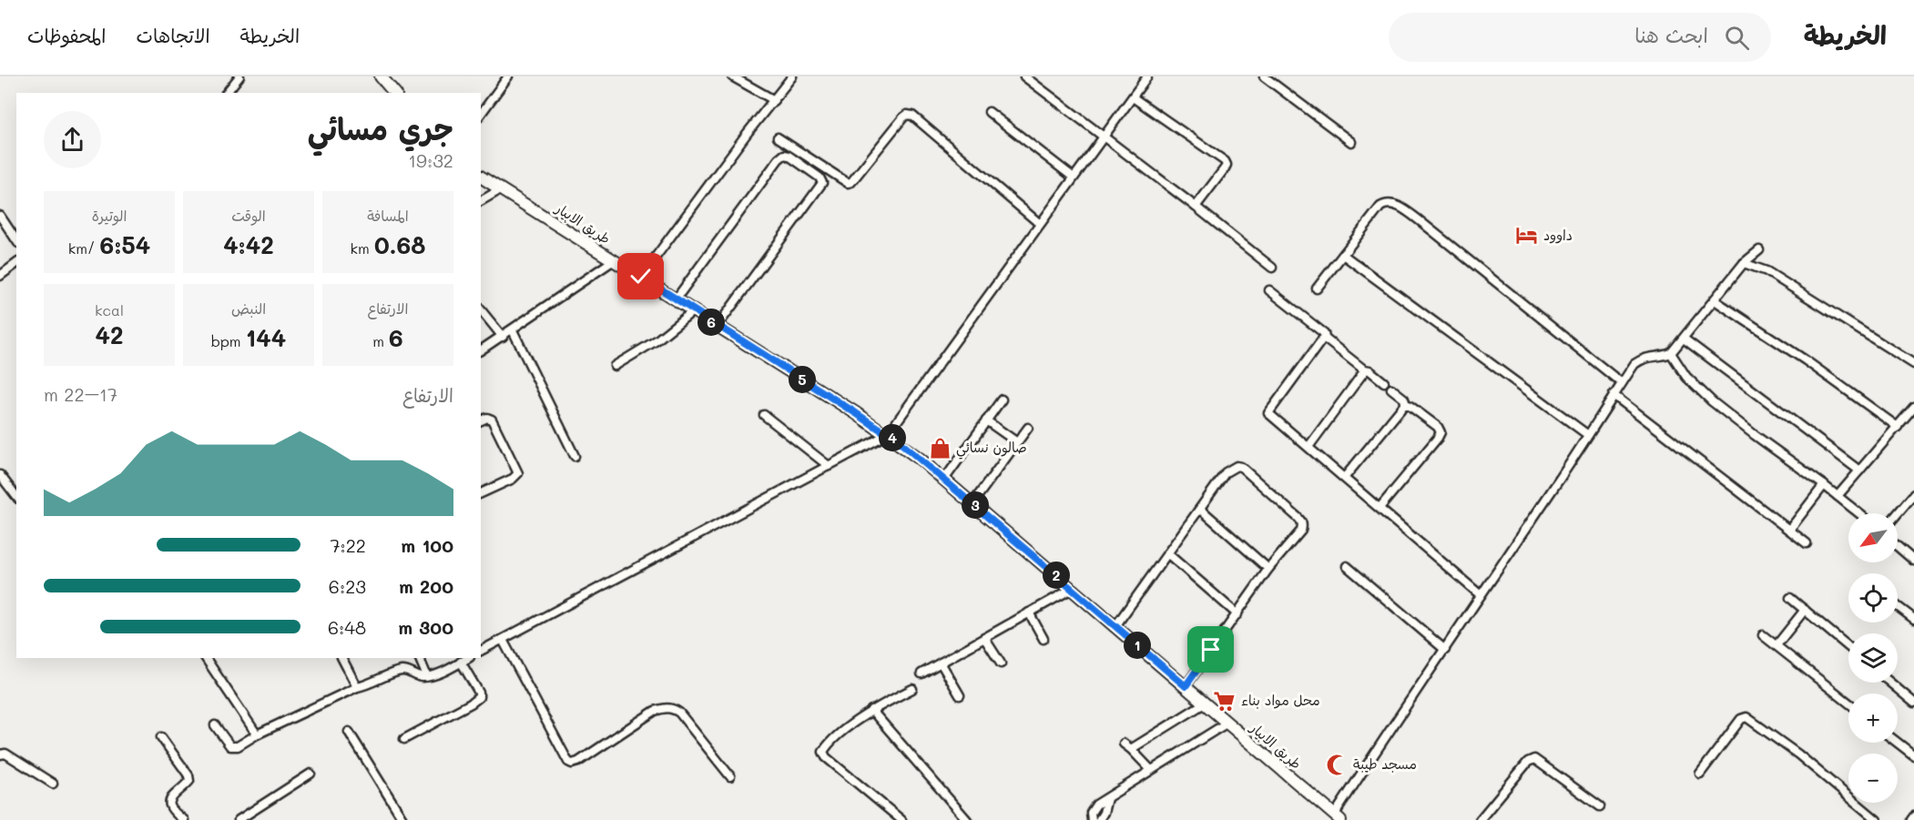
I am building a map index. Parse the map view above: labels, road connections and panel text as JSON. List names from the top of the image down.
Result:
{
  "streets": {
    "main road": ["طريق الابيار"]
  },
  "places": {
    "hotel": ["داوود"],
    "shop": ["صالون نسائي"],
    "supermarket": ["محل مواد بناء"],
    "mosque": ["مسجد طيبة"]
  },
  "north": "bottom left",
  "page": {
    "header": "الخريطة",
    "search": "ابحث هنا",
    "nav": ["الخريطة", "الاتجاهات", "المحفوظات"],
    "heading": ["جري مسائي", "19:32"],
    "stats": [
      ["المسافة", "0.68 km"],
      ["الوقت", "4:42"],
      ["الوتيرة", "6:54 /km"],
      ["الارتفاع", "6 m"],
      ["النبض", "144 bpm"],
      ["kcal", "42"]
    ],
    "pins": [
      "6",
      "5",
      "4",
      "3",
      "2",
      "1"
    ],
    "chart": ["الارتفاع", "17–22 m"],
    "map_buttons": ["+", "−"],
    "list": [
      {
        "name": "100 m",
        "note": "7:22"
      },
      {
        "name": "200 m",
        "note": "6:23"
      },
      {
        "name": "300 m",
        "note": "6:48"
      }
    ]
  }
}
